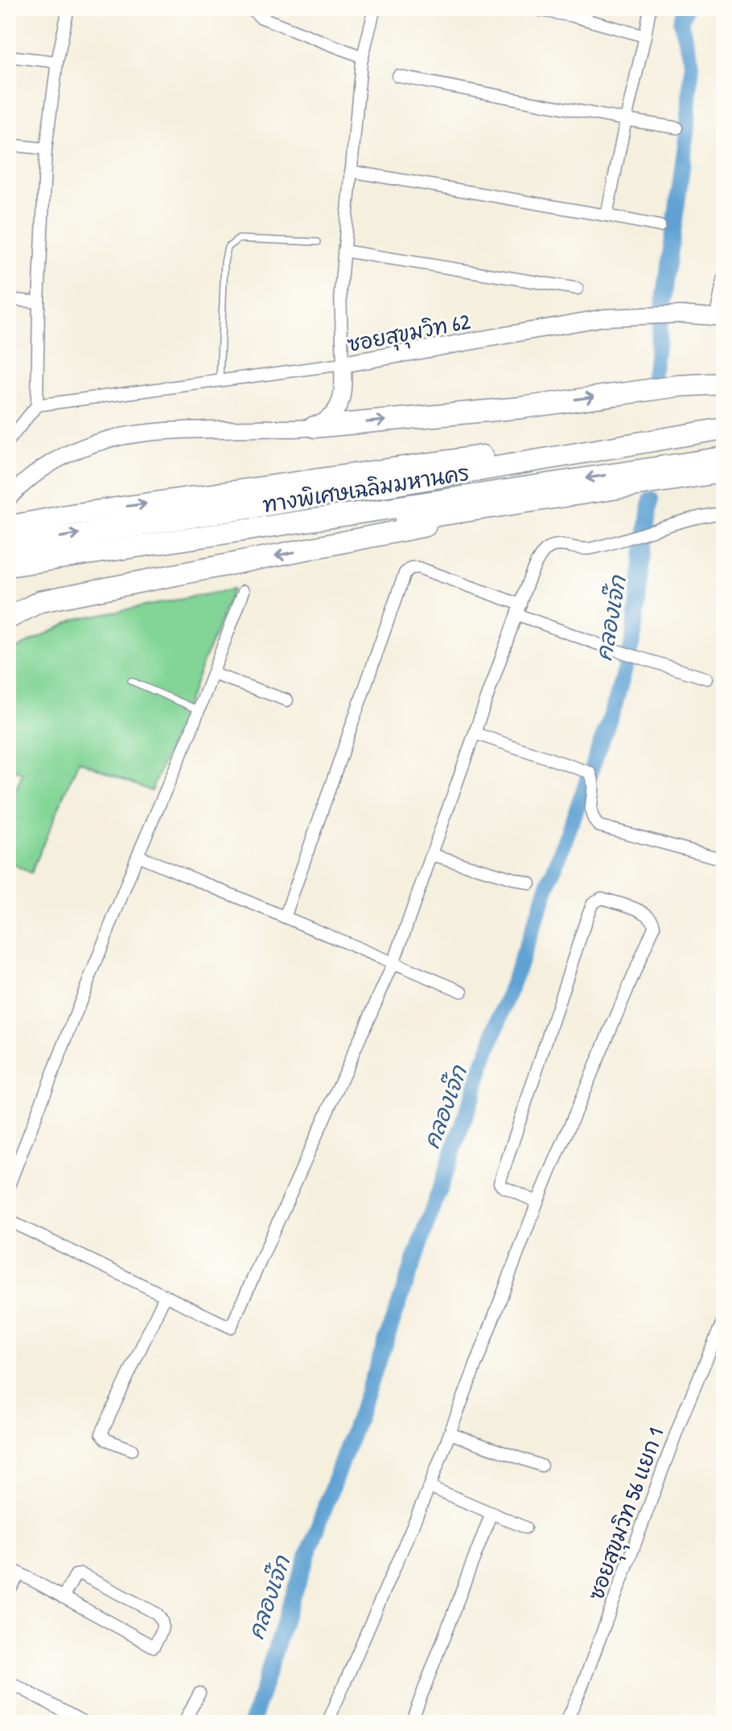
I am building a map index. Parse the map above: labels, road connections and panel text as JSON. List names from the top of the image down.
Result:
{
  "streets": {
    "highway": ["ทางพิเศษเฉลิมมหานคร"],
    "street": ["ซอยสุขุมวิท 62", "ซอยสุขุมวิท 56 แยก 1"]
  },
  "water": ["คลองเจ๊ก"]
}
